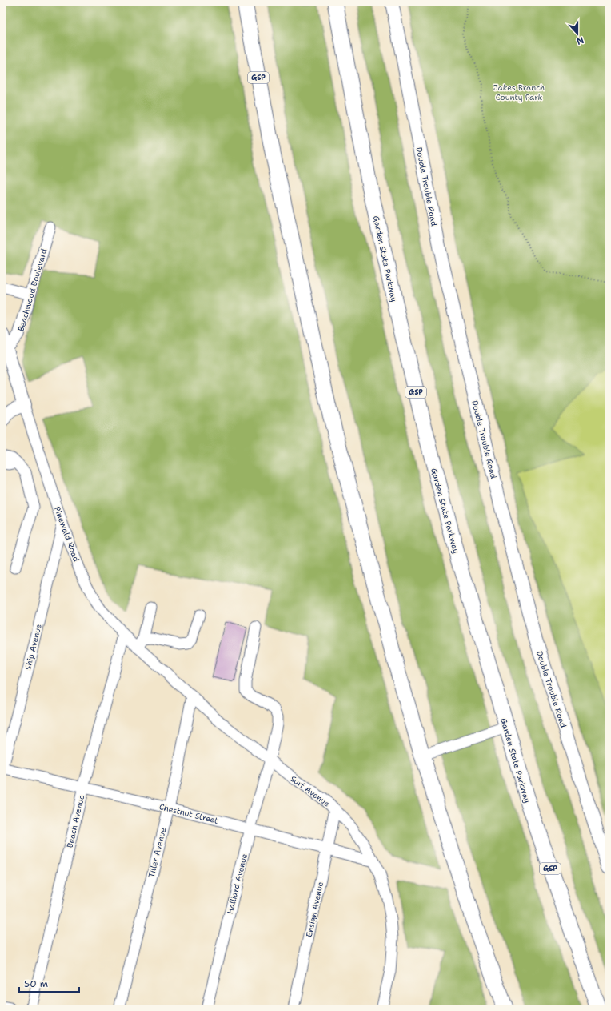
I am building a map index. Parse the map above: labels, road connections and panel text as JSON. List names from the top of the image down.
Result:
{
  "streets": {
    "highway": ["GSP", "Garden State Parkway"],
    "main road": ["Double Trouble Road", "Pinewald Road"],
    "street": [
      "Beachwood Boulevard",
      "Ship Avenue",
      "Surf Avenue",
      "Chestnut Street",
      "Beach Avenue",
      "Tiller Avenue",
      "Halliard Avenue",
      "Ensign Avenue"
    ]
  },
  "crossings": [
    ["Beachwood Boulevard", "Pinewald Road"],
    ["Pinewald Road", "Ship Avenue"],
    ["Pinewald Road", "Surf Avenue"],
    ["Pinewald Road", "Beach Avenue"],
    ["Pinewald Road", "Tiller Avenue"],
    ["Ship Avenue", "Chestnut Street"],
    ["Surf Avenue", "Chestnut Street"],
    ["Surf Avenue", "Tiller Avenue"],
    ["Surf Avenue", "Halliard Avenue"],
    ["Surf Avenue", "Ensign Avenue"],
    ["Chestnut Street", "Beach Avenue"],
    ["Chestnut Street", "Tiller Avenue"],
    ["Chestnut Street", "Halliard Avenue"],
    ["Chestnut Street", "Ensign Avenue"]
  ],
  "parks": ["Jakes Branch County Park"],
  "scale_bar": "50 m",
  "north": "bottom"
}
